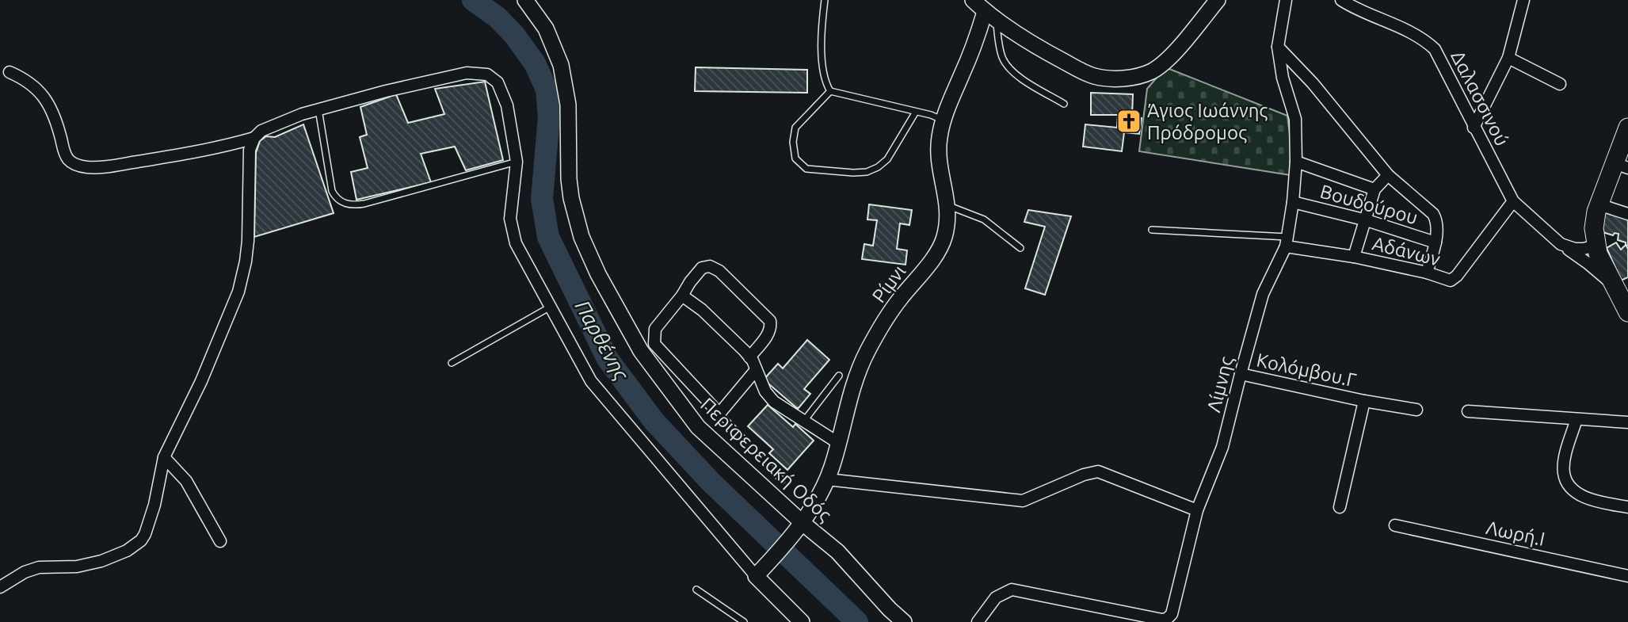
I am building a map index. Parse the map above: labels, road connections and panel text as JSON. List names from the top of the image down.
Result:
{
  "streets": {
    "street": [
      "Δαλασσινού",
      "Βουδούρου",
      "Αδάνων",
      "Ρίμνι",
      "Κολόμβου.Γ",
      "Λίμνης",
      "Περιφερειακή Οδός",
      "Λωρή.Ι"
    ]
  },
  "crossings": [
    ["Δαλασσινού", "Αδάνων"],
    ["Βουδούρου", "Λίμνης"],
    ["Αδάνων", "Λίμνης"],
    ["Ρίμνι", "Περιφερειακή Οδός"],
    ["Κολόμβου.Γ", "Λίμνης"]
  ],
  "water": ["Παρθένης"],
  "places": {
    "church": ["Άγιος Ιωάννης Πρόδρομος"]
  }
}
